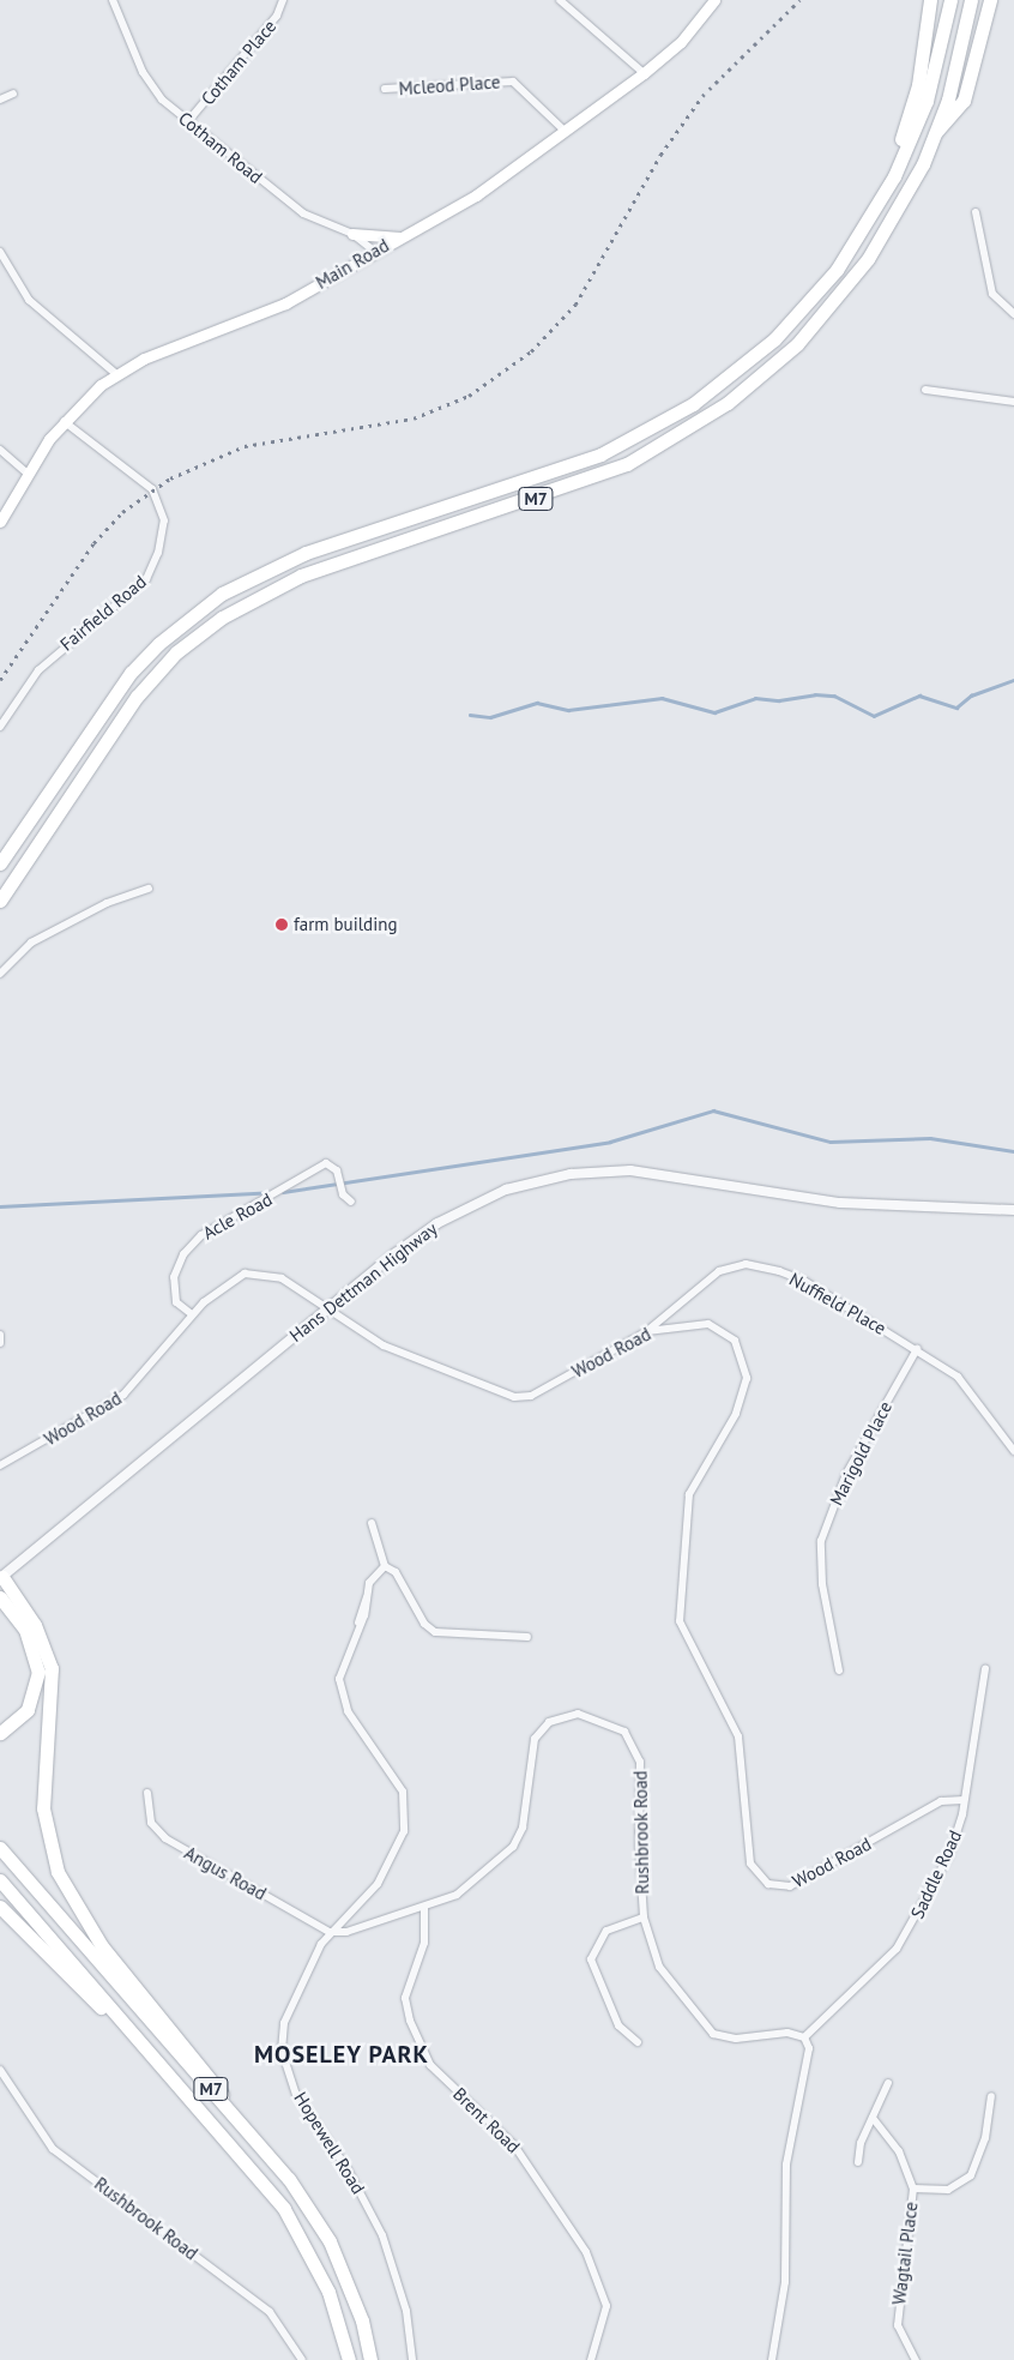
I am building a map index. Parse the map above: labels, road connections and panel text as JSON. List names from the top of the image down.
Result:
{
  "streets": {
    "highway": ["M7"],
    "main road": ["Main Road"],
    "street": [
      "Cotham Place",
      "Mcleod Place",
      "Cotham Road",
      "Fairfield Road",
      "Acle Road",
      "Hans Dettman Highway",
      "Nuffield Place",
      "Wood Road",
      "Marigold Place",
      "Rushbrook Road",
      "Angus Road",
      "Saddle Road",
      "Brent Road",
      "Hopewell Road",
      "Wagtail Place"
    ]
  },
  "crossings": [
    ["Cotham Place", "Cotham Road"],
    ["Mcleod Place", "Main Road"],
    ["Cotham Road", "Main Road"],
    ["Main Road", "Fairfield Road"],
    ["Acle Road", "Wood Road"],
    ["Hans Dettman Highway", "Wood Road"],
    ["Nuffield Place", "Wood Road"],
    ["Nuffield Place", "Marigold Place"],
    ["Wood Road", "Saddle Road"],
    ["Rushbrook Road", "Saddle Road"],
    ["Rushbrook Road", "Brent Road"],
    ["Angus Road", "Hopewell Road"]
  ],
  "districts": ["MOSELEY PARK"],
  "places": ["farm building"]
}
